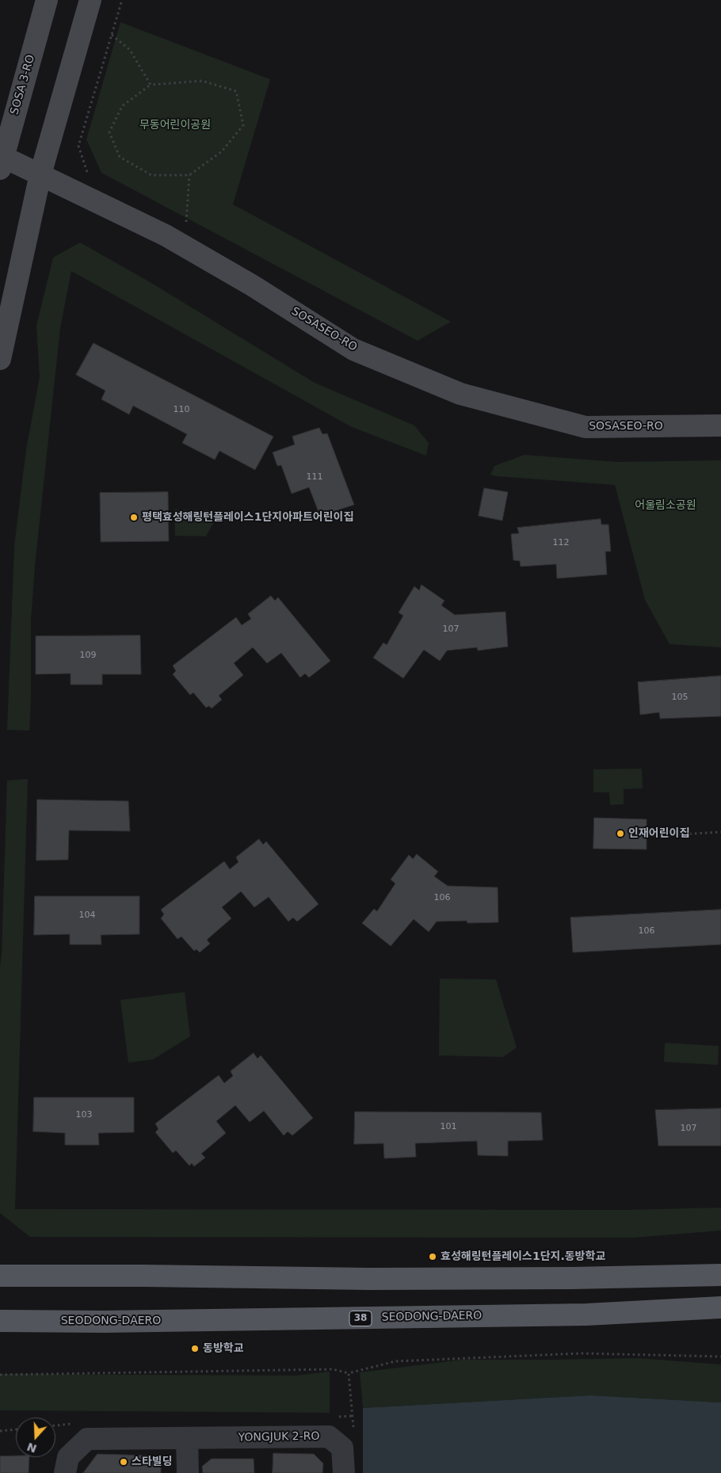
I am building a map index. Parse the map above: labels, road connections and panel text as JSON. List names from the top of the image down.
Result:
{
  "streets": {
    "main road": ["SEODONG-DAERO", "38"],
    "street": ["SOSA 3-RO", "SOSASEO-RO", "YONGJUK 2-RO"]
  },
  "crossings": [
    ["SOSA 3-RO", "SOSASEO-RO"]
  ],
  "parks": ["무동어린이공원", "어울림소공원"],
  "places": [
    "평택효성해링턴플레이스1단지아파트어린이집",
    "인재어린이집",
    "효성해링턴플레이스1단지.동방학교",
    "동방학교",
    "스타빌딩"
  ],
  "house_numbers": [
    "110",
    "111",
    "112",
    "107",
    "109",
    "105",
    "106",
    "104",
    "106",
    "103",
    "101",
    "107"
  ],
  "north": "bottom"
}
